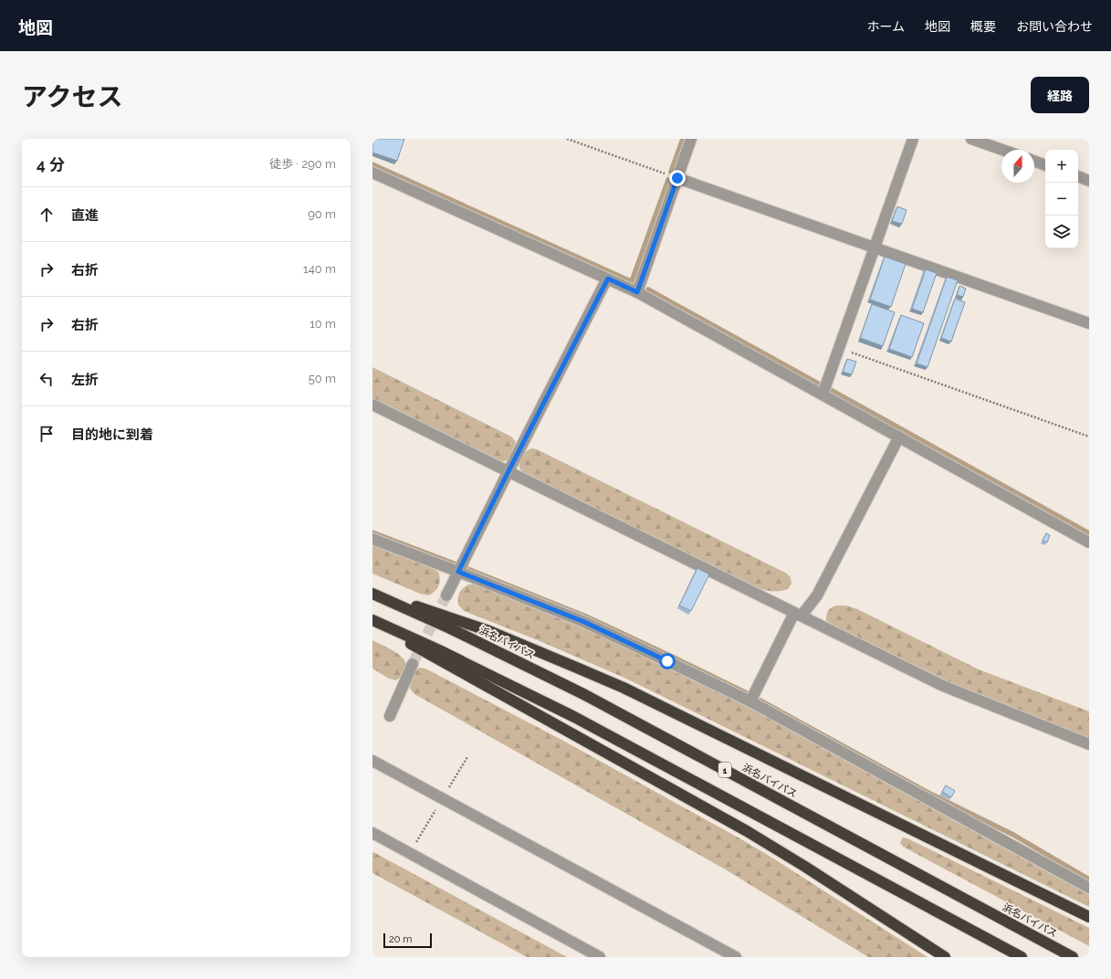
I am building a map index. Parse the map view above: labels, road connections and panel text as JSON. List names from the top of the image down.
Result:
{
  "streets": {
    "highway": ["浜名バイパス", "1"]
  },
  "scale_bar": "20 m",
  "north": "top",
  "page": {
    "header": "地図",
    "nav": [
      "ホーム",
      "地図",
      "概要",
      "お問い合わせ"
    ],
    "title": "アクセス",
    "buttons": "経路",
    "heading": ["4 分", "徒歩 · 290 m"],
    "map_buttons": ["+", "−"],
    "list": [
      ["直進", "90 m"],
      ["右折", "140 m"],
      ["右折", "10 m"],
      ["左折", "50 m"],
      "目的地に到着"
    ],
    "scale": "20 m"
  }
}
